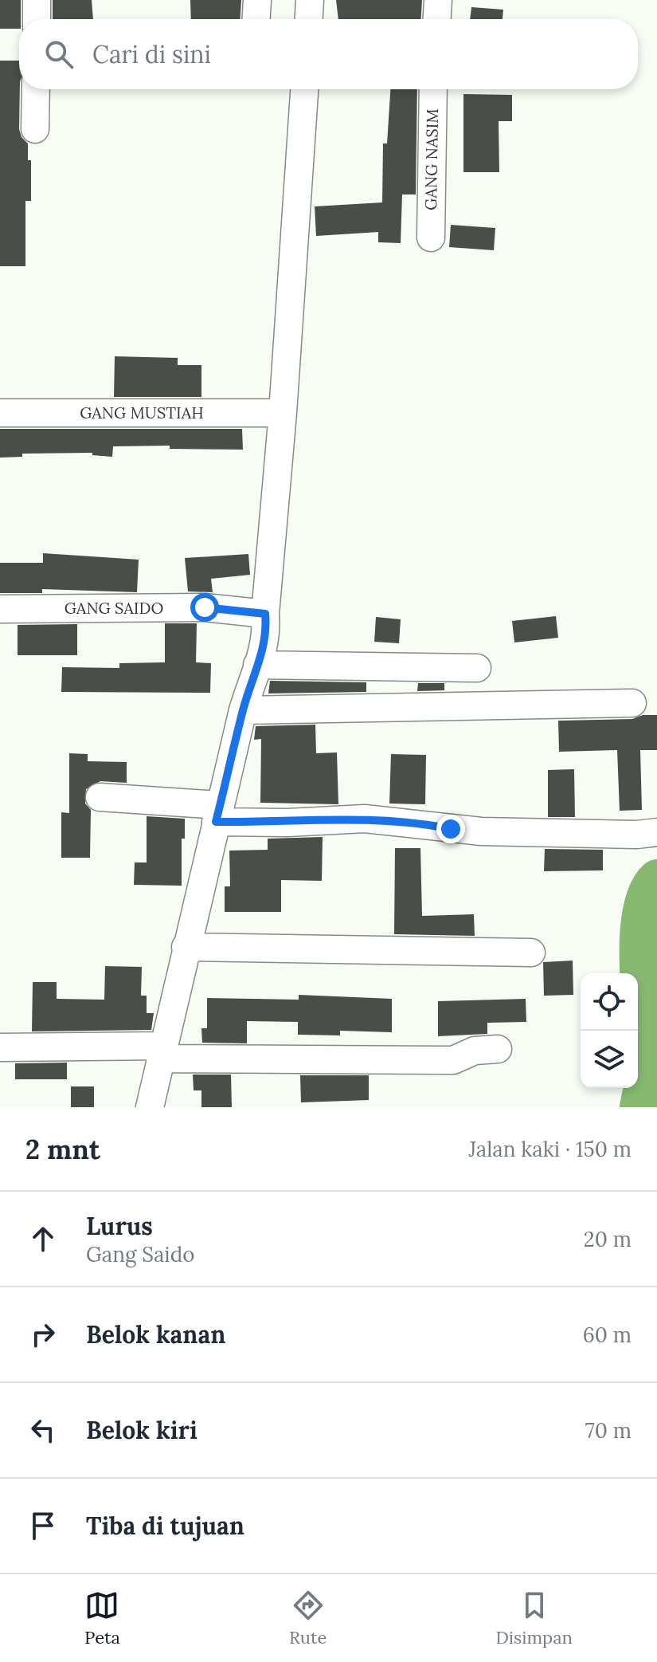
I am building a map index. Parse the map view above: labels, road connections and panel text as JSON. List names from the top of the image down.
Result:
{
  "streets": {
    "street": ["GANG NASIM", "GANG MUSTIAH", "GANG SAIDO"]
  },
  "page": {
    "search": "Cari di sini",
    "heading": ["2 mnt", "Jalan kaki · 150 m"],
    "list": [
      ["Lurus", "Gang Saido", "20 m"],
      ["Belok kanan", "60 m"],
      ["Belok kiri", "70 m"],
      "Tiba di tujuan"
    ],
    "nav": ["Peta", "Rute", "Disimpan"]
  }
}
